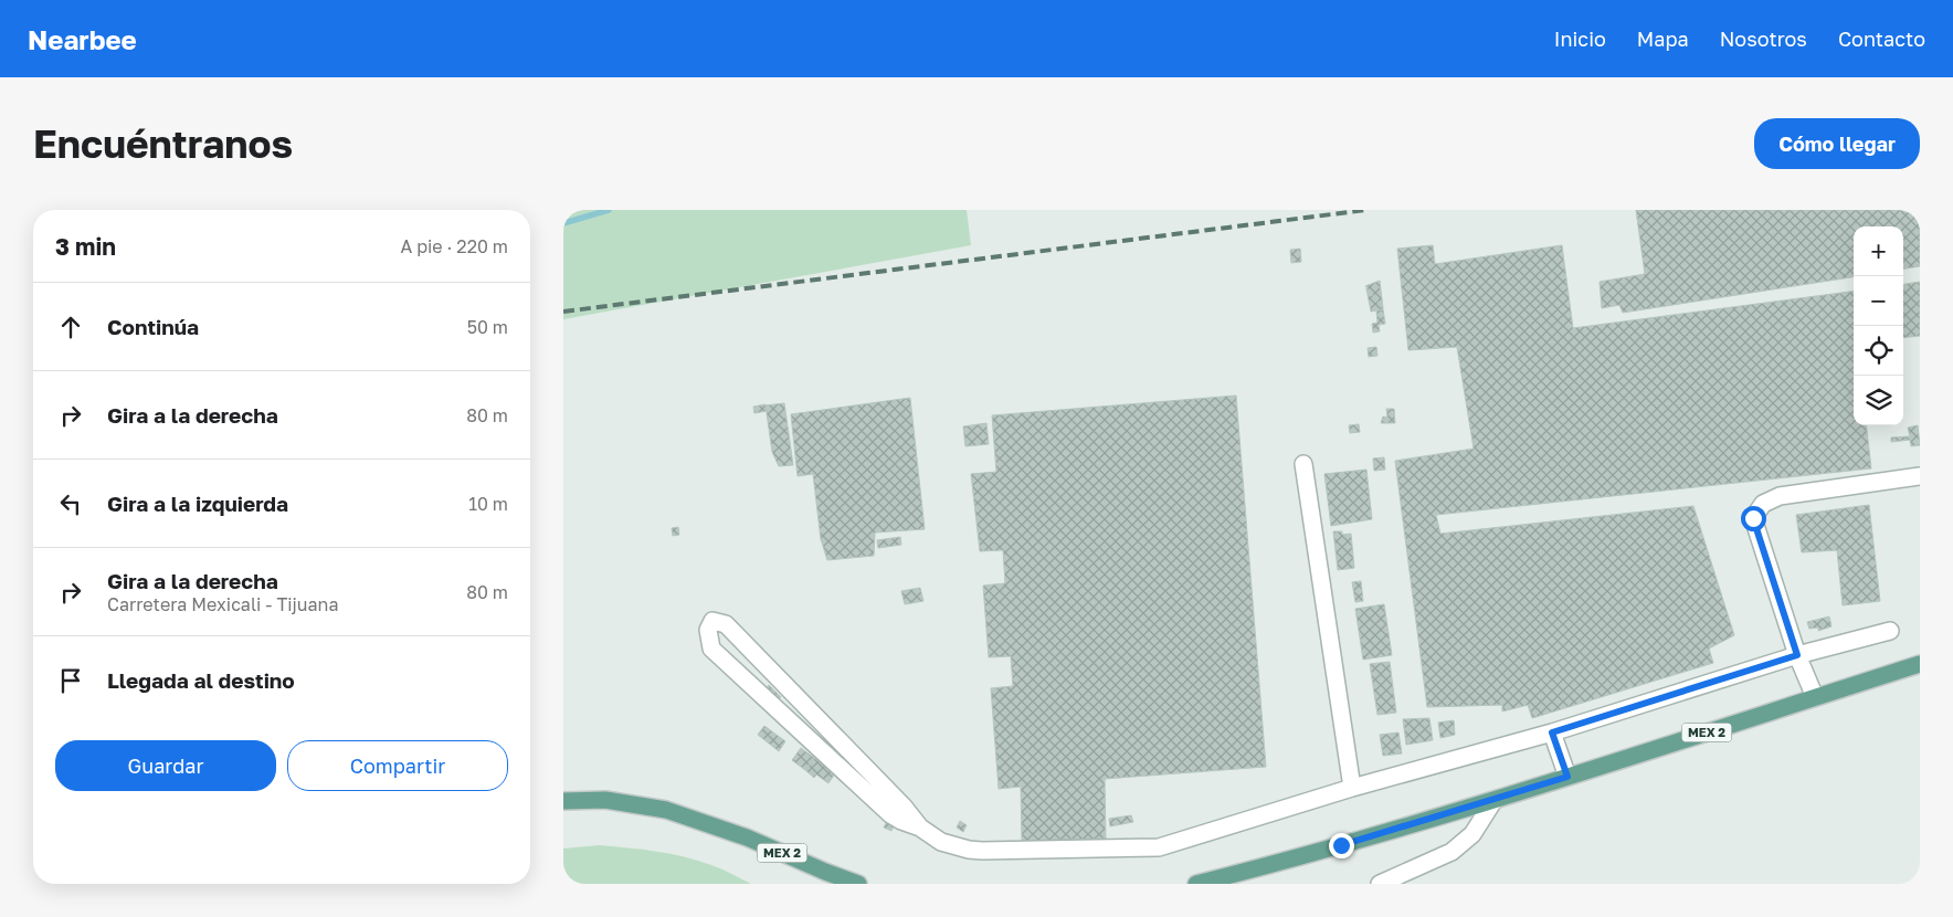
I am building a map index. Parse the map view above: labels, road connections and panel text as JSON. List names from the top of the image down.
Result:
{
  "streets": {
    "main road": ["MEX 2"]
  },
  "page": {
    "header": "Nearbee",
    "nav": [
      "Inicio",
      "Mapa",
      "Nosotros",
      "Contacto"
    ],
    "buttons": [
      "Cómo llegar",
      ["Guardar", "Compartir"]
    ],
    "title": "Encuéntranos",
    "heading": ["3 min", "A pie · 220 m"],
    "map_buttons": ["+", "−"],
    "list": [
      ["Continúa", "50 m"],
      ["Gira a la derecha", "80 m"],
      ["Gira a la izquierda", "10 m"],
      ["Gira a la derecha", "Carretera Mexicali - Tijuana", "80 m"],
      "Llegada al destino"
    ]
  }
}
